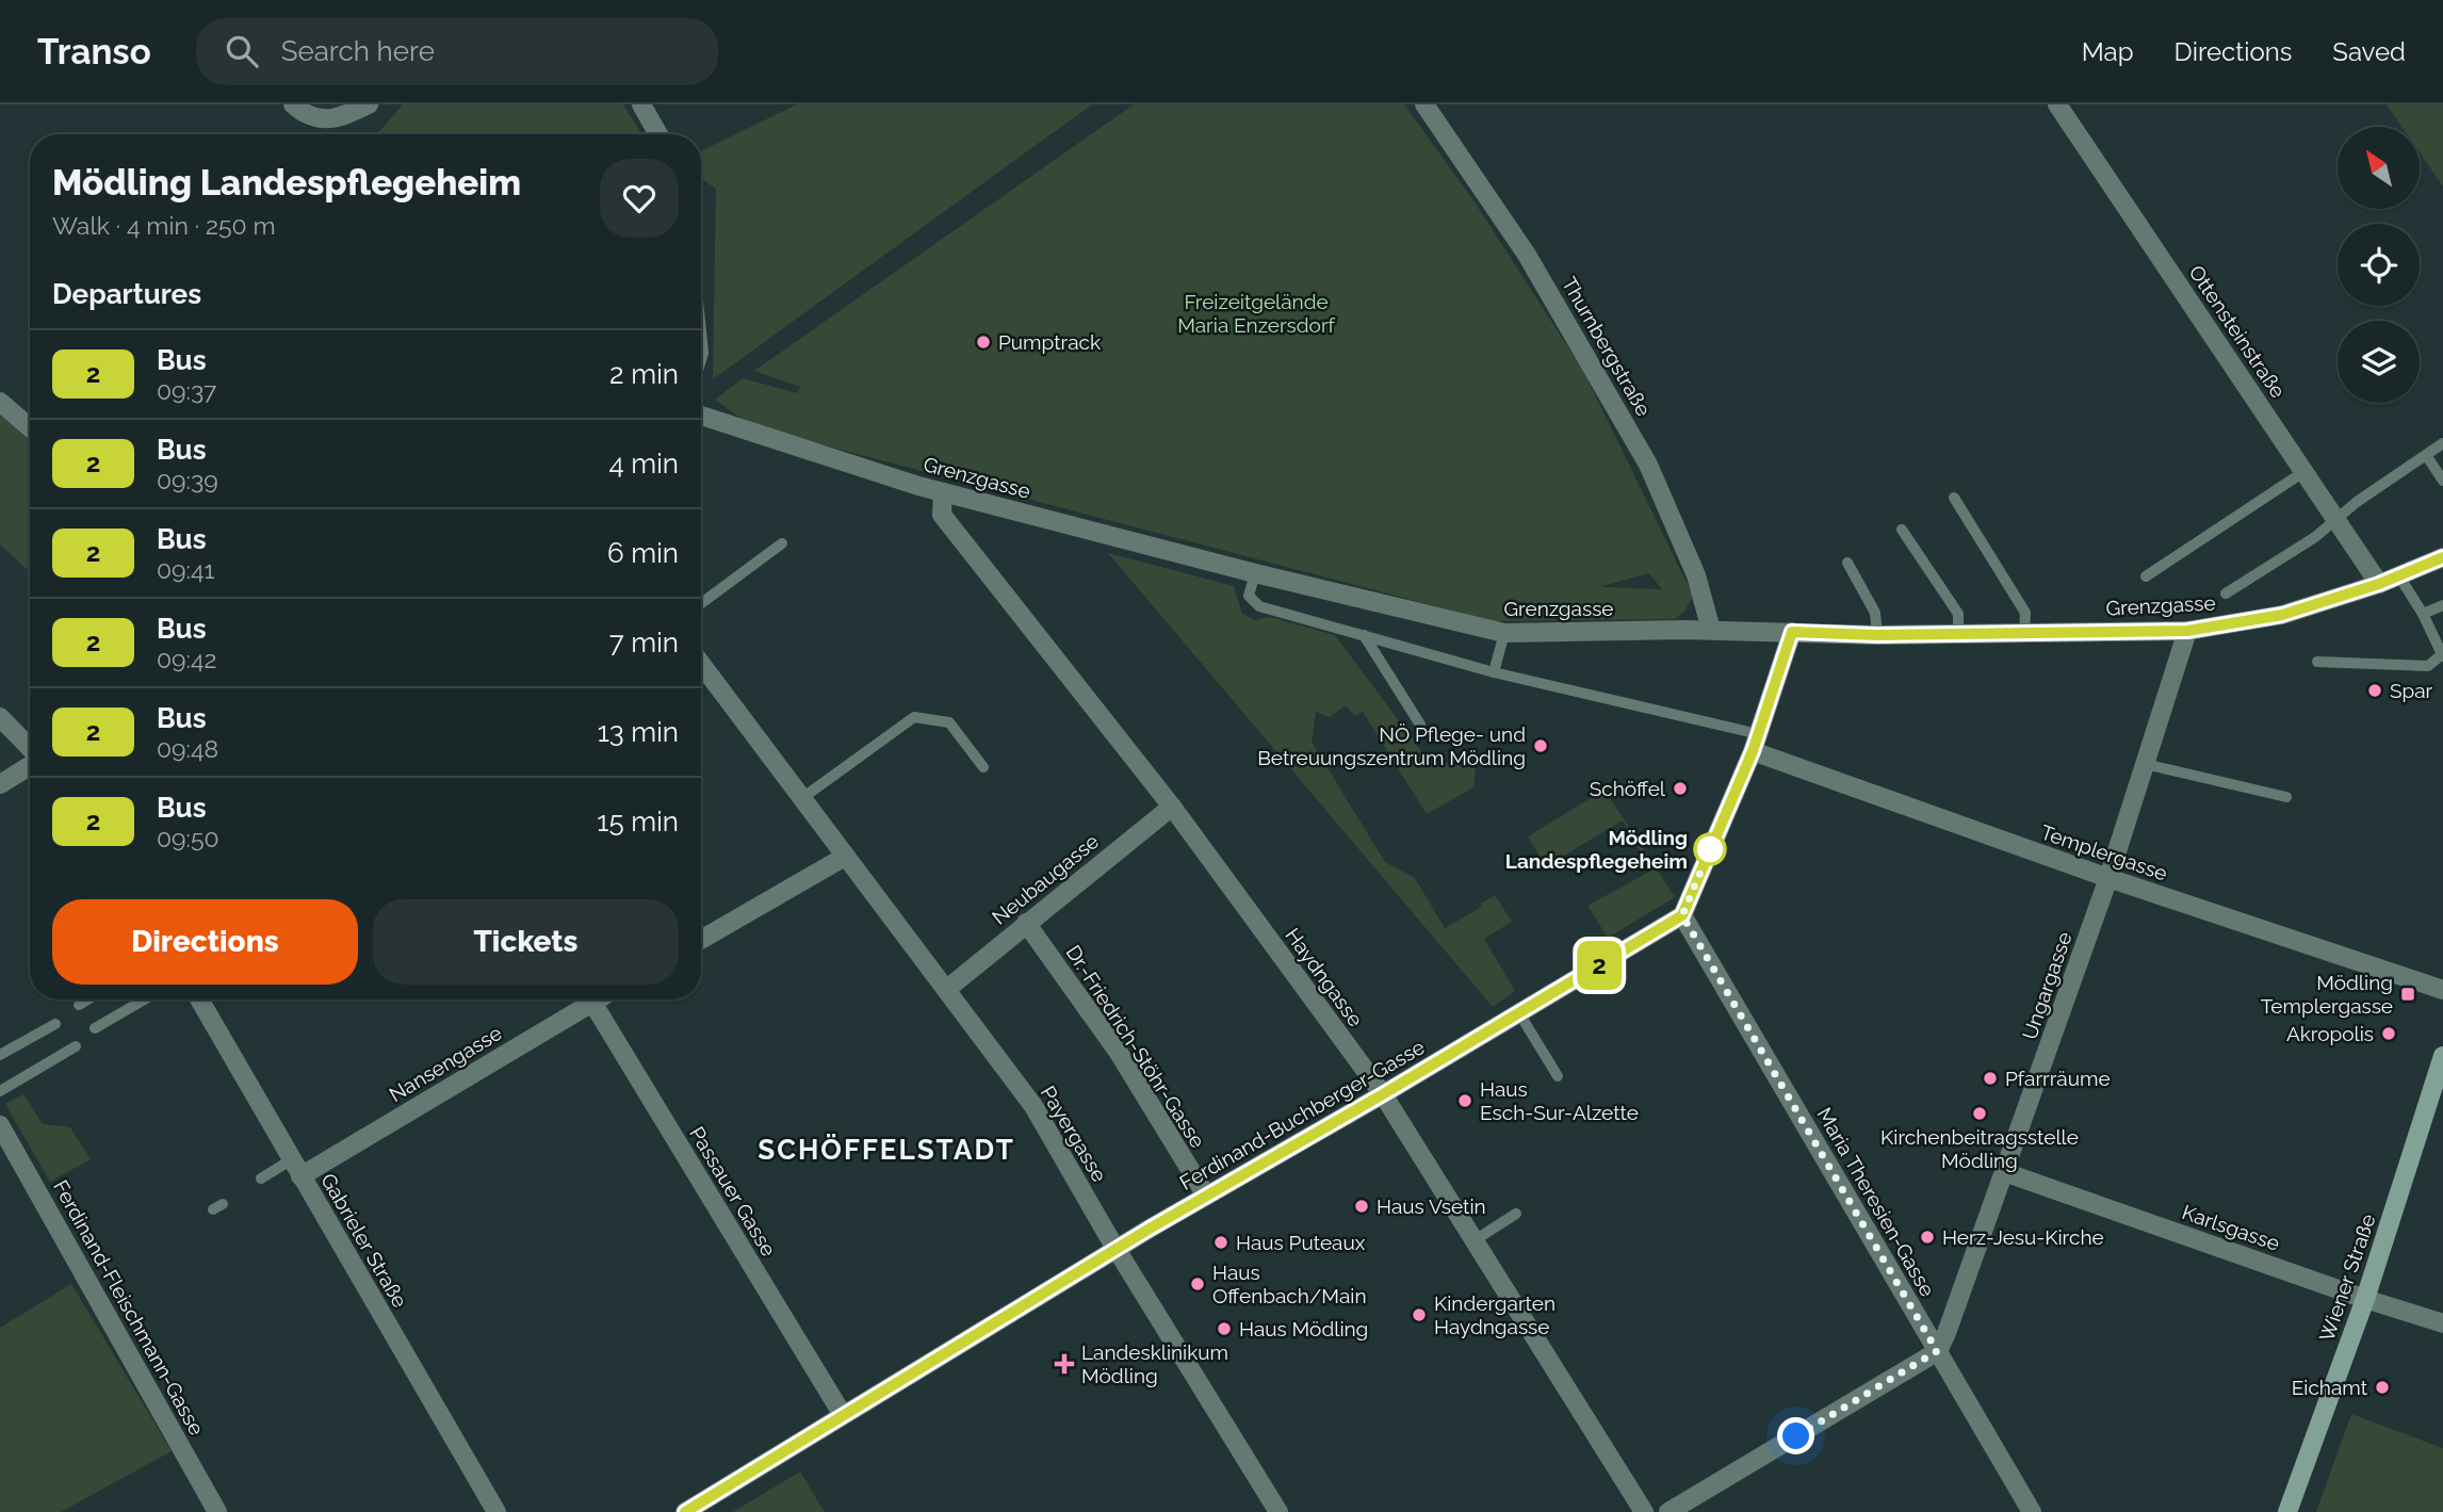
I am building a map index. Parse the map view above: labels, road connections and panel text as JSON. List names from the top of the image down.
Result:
{
  "streets": {
    "main road": ["Wiener Straße"],
    "street": [
      "Ottensteinstraße",
      "Thurnbergstraße",
      "Grenzgasse",
      "Templergasse",
      "Neubaugasse",
      "Haydngasse",
      "Ungargasse",
      "Dr.-Friedrich-Stöhr-Gasse",
      "Nansengasse",
      "Ferdinand-Buchberger-Gasse",
      "Payergasse",
      "Passauer Gasse",
      "Maria Theresien-Gasse",
      "Karlsgasse",
      "Gabrieler Straße",
      "Ferdinand-Fleischmann-Gasse"
    ]
  },
  "crossings": [
    ["Ottensteinstraße", "Grenzgasse"],
    ["Thurnbergstraße", "Grenzgasse"],
    ["Grenzgasse", "Haydngasse"],
    ["Grenzgasse", "Ungargasse"],
    ["Templergasse", "Ungargasse"],
    ["Neubaugasse", "Haydngasse"],
    ["Neubaugasse", "Dr.-Friedrich-Stöhr-Gasse"],
    ["Neubaugasse", "Payergasse"],
    ["Haydngasse", "Ferdinand-Buchberger-Gasse"],
    ["Ungargasse", "Maria Theresien-Gasse"],
    ["Ungargasse", "Karlsgasse"],
    ["Dr.-Friedrich-Stöhr-Gasse", "Ferdinand-Buchberger-Gasse"],
    ["Nansengasse", "Gabrieler Straße"],
    ["Ferdinand-Buchberger-Gasse", "Payergasse"],
    ["Ferdinand-Buchberger-Gasse", "Passauer Gasse"],
    ["Ferdinand-Buchberger-Gasse", "Maria Theresien-Gasse"],
    ["Karlsgasse", "Wiener Straße"]
  ],
  "districts": ["SCHÖFFELSTADT"],
  "parks": ["Freizeitgelände Maria Enzersdorf"],
  "places": {
    "other": [
      "Pumptrack",
      "Spar",
      "NÖ Pflege- und Betreuungszentrum Mödling",
      "Schöffel",
      "Mödling Landespflegeheim",
      "Akropolis",
      "Pfarrräume",
      "Haus Esch-Sur-Alzette",
      "Kirchenbeitragsstelle Mödling",
      "Haus Vsetin",
      "Herz-Jesu-Kirche",
      "Haus Puteaux",
      "Haus Offenbach/Main",
      "Kindergarten Haydngasse",
      "Haus Mödling",
      "Eichamt"
    ],
    "transit": ["Mödling Templergasse"],
    "health": ["Landesklinikum Mödling"]
  },
  "lines": ["bus line 2"],
  "north": "top left",
  "page": {
    "header": "Transo",
    "search": "Search here",
    "nav": ["Map", "Directions", "Saved"],
    "on_map": "2",
    "heading": [
      ["Mödling Landespflegeheim", "Walk · 4 min · 250 m"],
      "Departures"
    ],
    "list": [
      {
        "mark": "2",
        "name": "Bus",
        "note": "09:37",
        "value": "2 min"
      },
      {
        "mark": "2",
        "name": "Bus",
        "note": "09:39",
        "value": "4 min"
      },
      {
        "mark": "2",
        "name": "Bus",
        "note": "09:41",
        "value": "6 min"
      },
      {
        "mark": "2",
        "name": "Bus",
        "note": "09:42",
        "value": "7 min"
      },
      {
        "mark": "2",
        "name": "Bus",
        "note": "09:48",
        "value": "13 min"
      },
      {
        "mark": "2",
        "name": "Bus",
        "note": "09:50",
        "value": "15 min"
      }
    ],
    "buttons": ["Directions", "Tickets"]
  }
}
